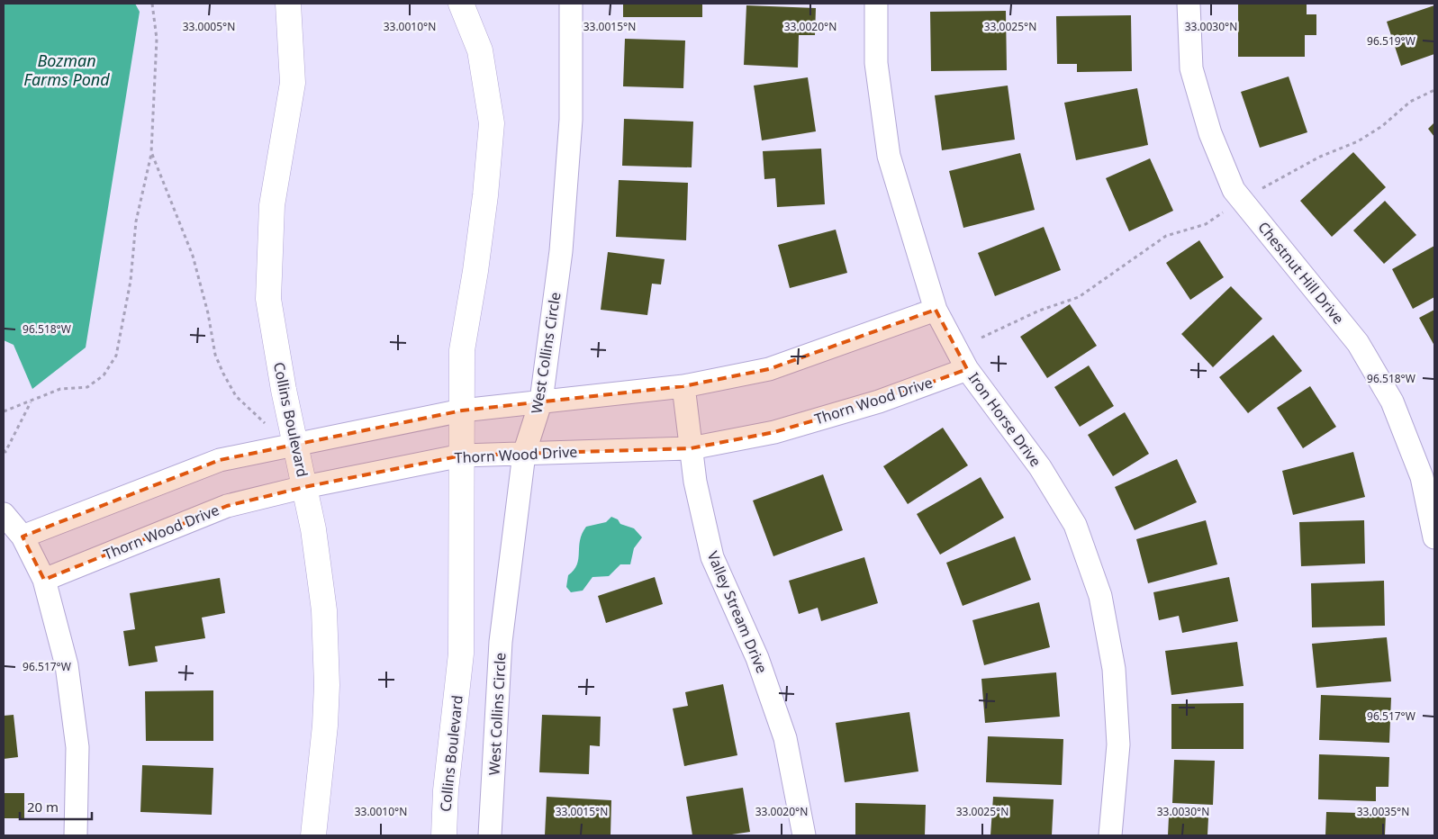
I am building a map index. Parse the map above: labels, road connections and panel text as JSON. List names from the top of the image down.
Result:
{
  "streets": {
    "street": [
      "Chestnut Hill Drive",
      "West Collins Circle",
      "Thorn Wood Drive",
      "Collins Boulevard",
      "Iron Horse Drive",
      "Valley Stream Drive"
    ]
  },
  "crossings": [
    ["West Collins Circle", "Thorn Wood Drive"],
    ["Thorn Wood Drive", "Collins Boulevard"],
    ["Thorn Wood Drive", "Iron Horse Drive"],
    ["Thorn Wood Drive", "Valley Stream Drive"]
  ],
  "water": ["Bozman Farms Pond"],
  "scale_bar": "20 m",
  "coordinates": [
    "33.0005°N",
    "33.0010°N",
    "33.0015°N",
    "33.0020°N",
    "33.0025°N",
    "33.0030°N",
    "96.519°W",
    "96.518°W",
    "96.517°W",
    "33.0035°N"
  ]
}
